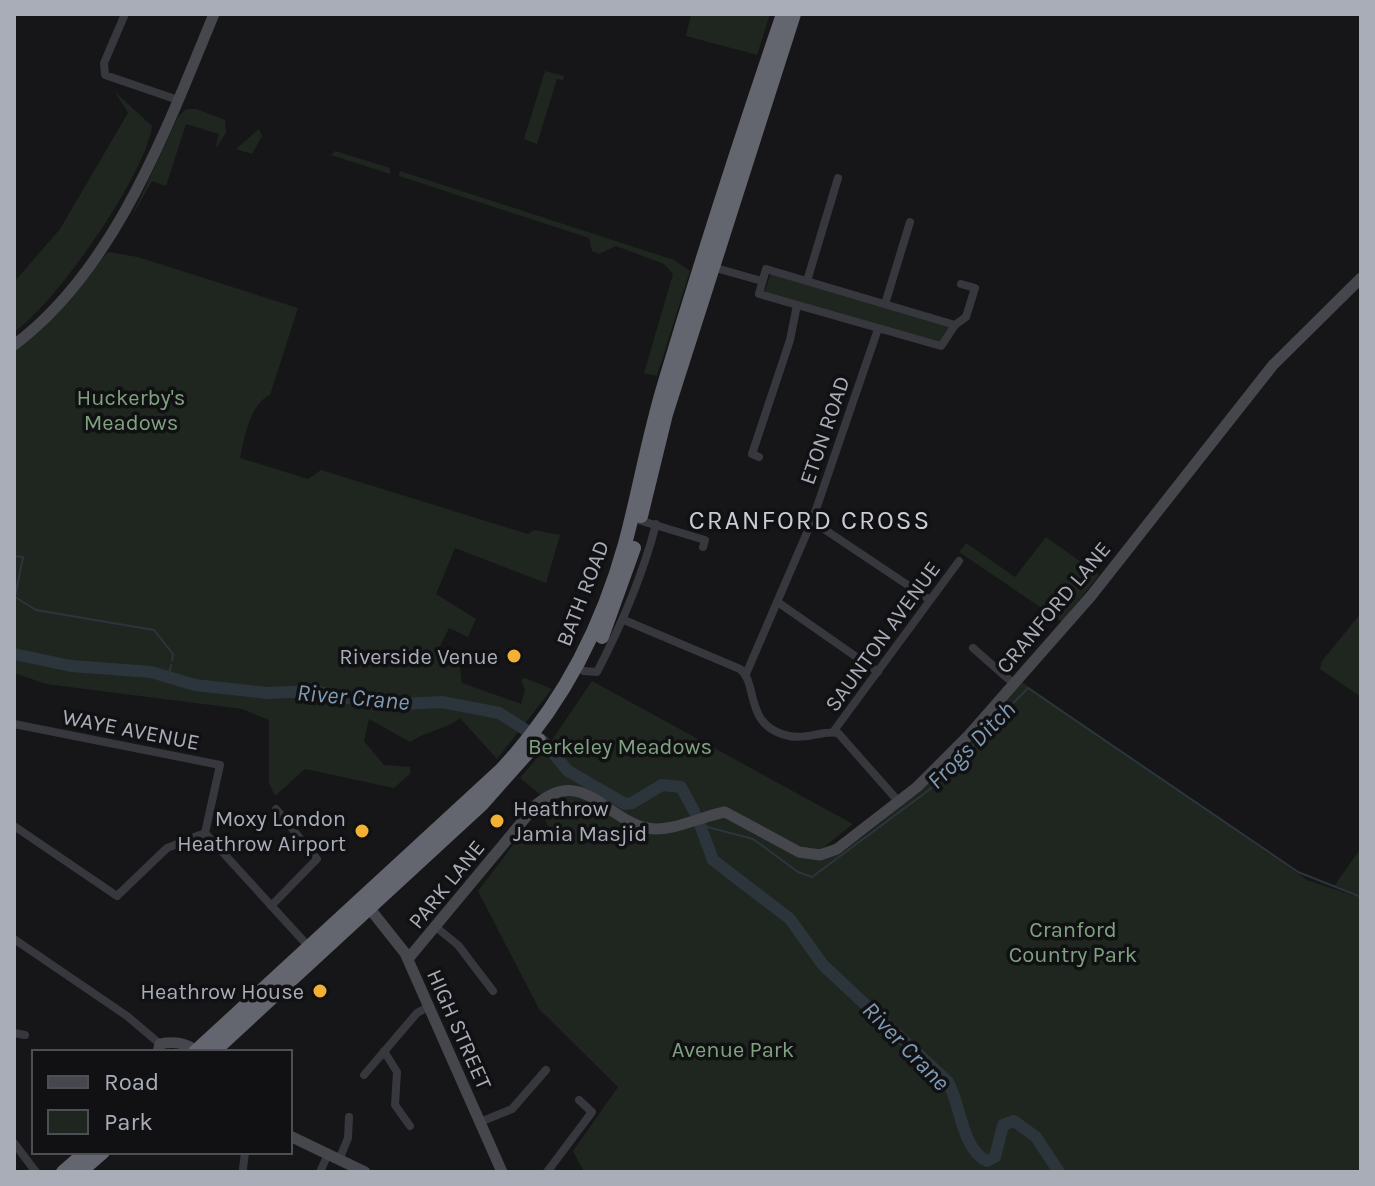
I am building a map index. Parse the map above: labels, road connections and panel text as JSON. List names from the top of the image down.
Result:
{
  "streets": {
    "highway": ["BATH ROAD"],
    "street": [
      "ETON ROAD",
      "CRANFORD LANE",
      "SAUNTON AVENUE",
      "WAYE AVENUE",
      "PARK LANE",
      "HIGH STREET"
    ]
  },
  "crossings": [
    ["BATH ROAD", "HIGH STREET"],
    ["CRANFORD LANE", "PARK LANE"],
    ["PARK LANE", "HIGH STREET"]
  ],
  "districts": ["CRANFORD CROSS"],
  "water": ["River Crane", "Frogs Ditch"],
  "parks": [
    "Huckerby's Meadows",
    "Berkeley Meadows",
    "Cranford Country Park",
    "Avenue Park"
  ],
  "places": [
    "Riverside Venue",
    "Heathrow Jamia Masjid",
    "Moxy London Heathrow Airport",
    "Heathrow House"
  ],
  "legend": ["Road", "Park"]
}
